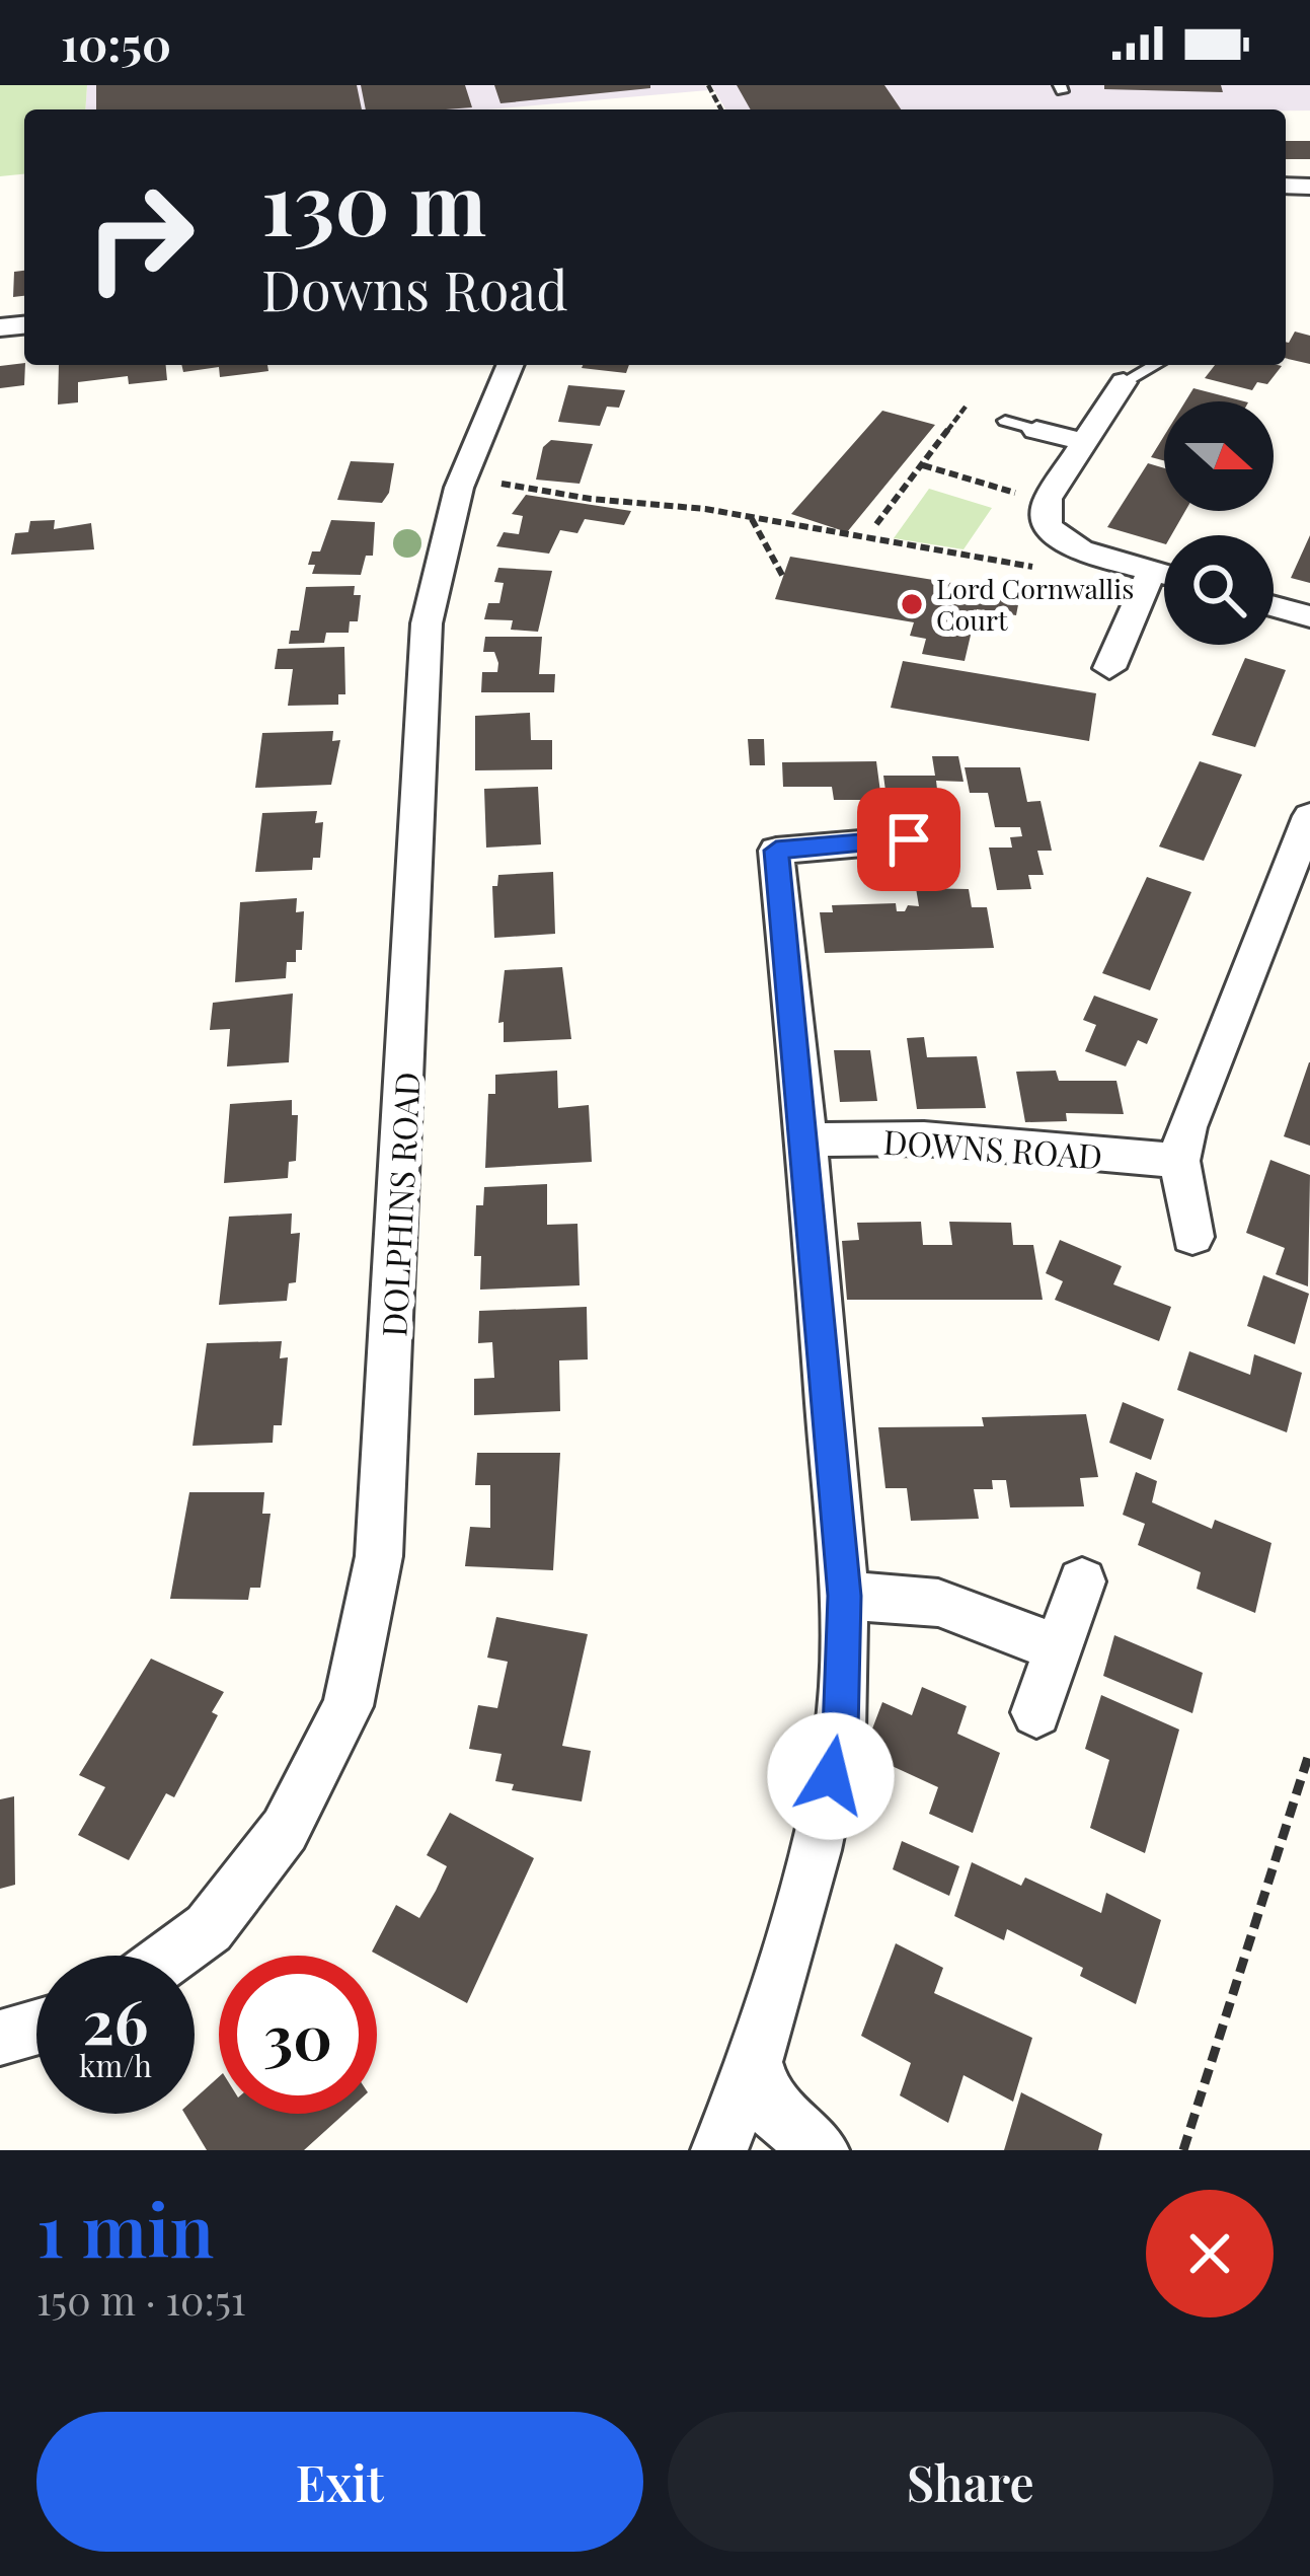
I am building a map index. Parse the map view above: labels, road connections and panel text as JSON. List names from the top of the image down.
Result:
{
  "streets": {
    "street": ["DOWNS ROAD", "DOLPHINS ROAD"]
  },
  "places": ["Lord Cornwallis Court"],
  "north": "right",
  "page": {
    "status": "10:50",
    "turn": ["130 m", "Downs Road"],
    "speed": "26 km/h",
    "limit": "30",
    "heading": ["1 min", "150 m · 10:51"],
    "buttons": ["Exit", "Share"]
  }
}
